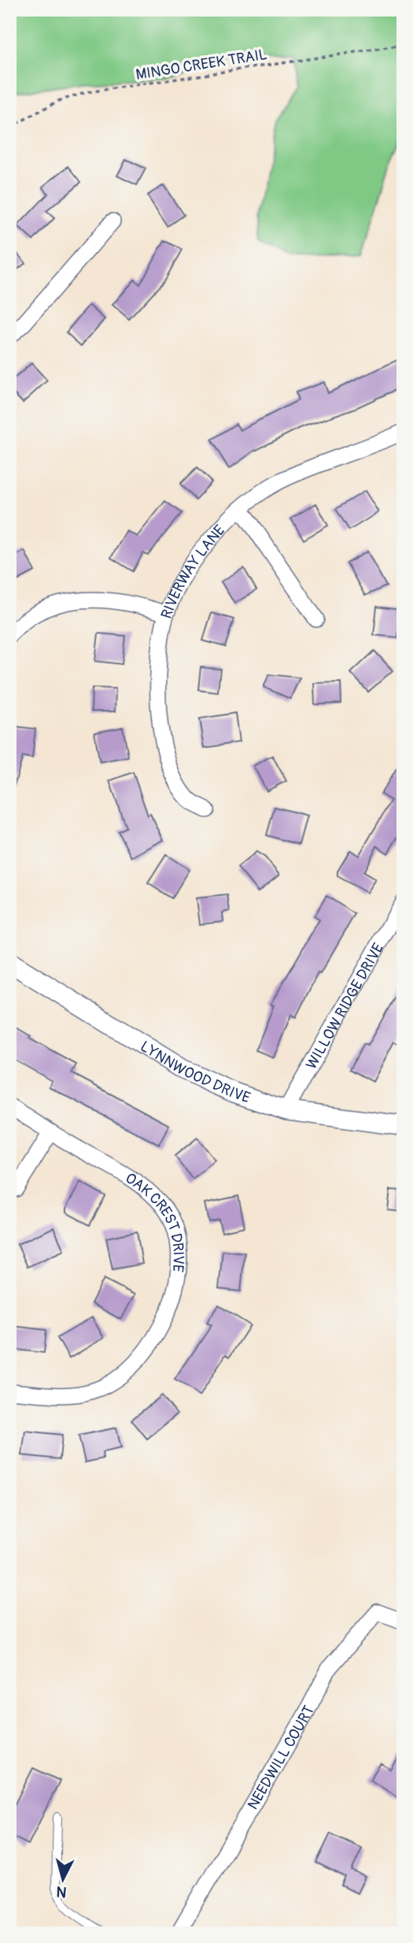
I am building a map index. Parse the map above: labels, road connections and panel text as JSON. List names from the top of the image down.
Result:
{
  "streets": {
    "street": [
      "RIVERWAY LANE",
      "WILLOW RIDGE DRIVE",
      "LYNNWOOD DRIVE",
      "OAK CREST DRIVE",
      "NEEDWILL COURT"
    ],
    "path": ["MINGO CREEK TRAIL"]
  },
  "crossings": [
    ["WILLOW RIDGE DRIVE", "LYNNWOOD DRIVE"]
  ],
  "north": "bottom"
}
